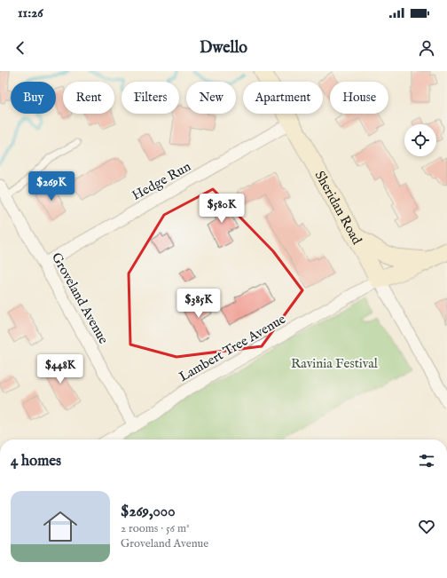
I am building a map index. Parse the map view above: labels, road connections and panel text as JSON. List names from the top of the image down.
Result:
{
  "streets": {
    "street": [
      "Hedge Run",
      "Sheridan Road",
      "Groveland Avenue",
      "Lambert Tree Avenue"
    ]
  },
  "crossings": [
    ["Hedge Run", "Sheridan Road"],
    ["Hedge Run", "Groveland Avenue"],
    ["Sheridan Road", "Lambert Tree Avenue"],
    ["Groveland Avenue", "Lambert Tree Avenue"]
  ],
  "parks": ["Ravinia Festival"],
  "page": {
    "status": "11:26",
    "header": "Dwello",
    "chip": [
      "Buy",
      "Rent",
      "Filters",
      "New",
      "Apartment",
      "House"
    ],
    "price": [
      "$269K",
      "$580K",
      "$385K",
      "$448K"
    ],
    "heading": "4 homes",
    "list": [
      {
        "name": "$269,000",
        "note": "2 rooms · 56 m² · Groveland Avenue"
      }
    ]
  }
}
